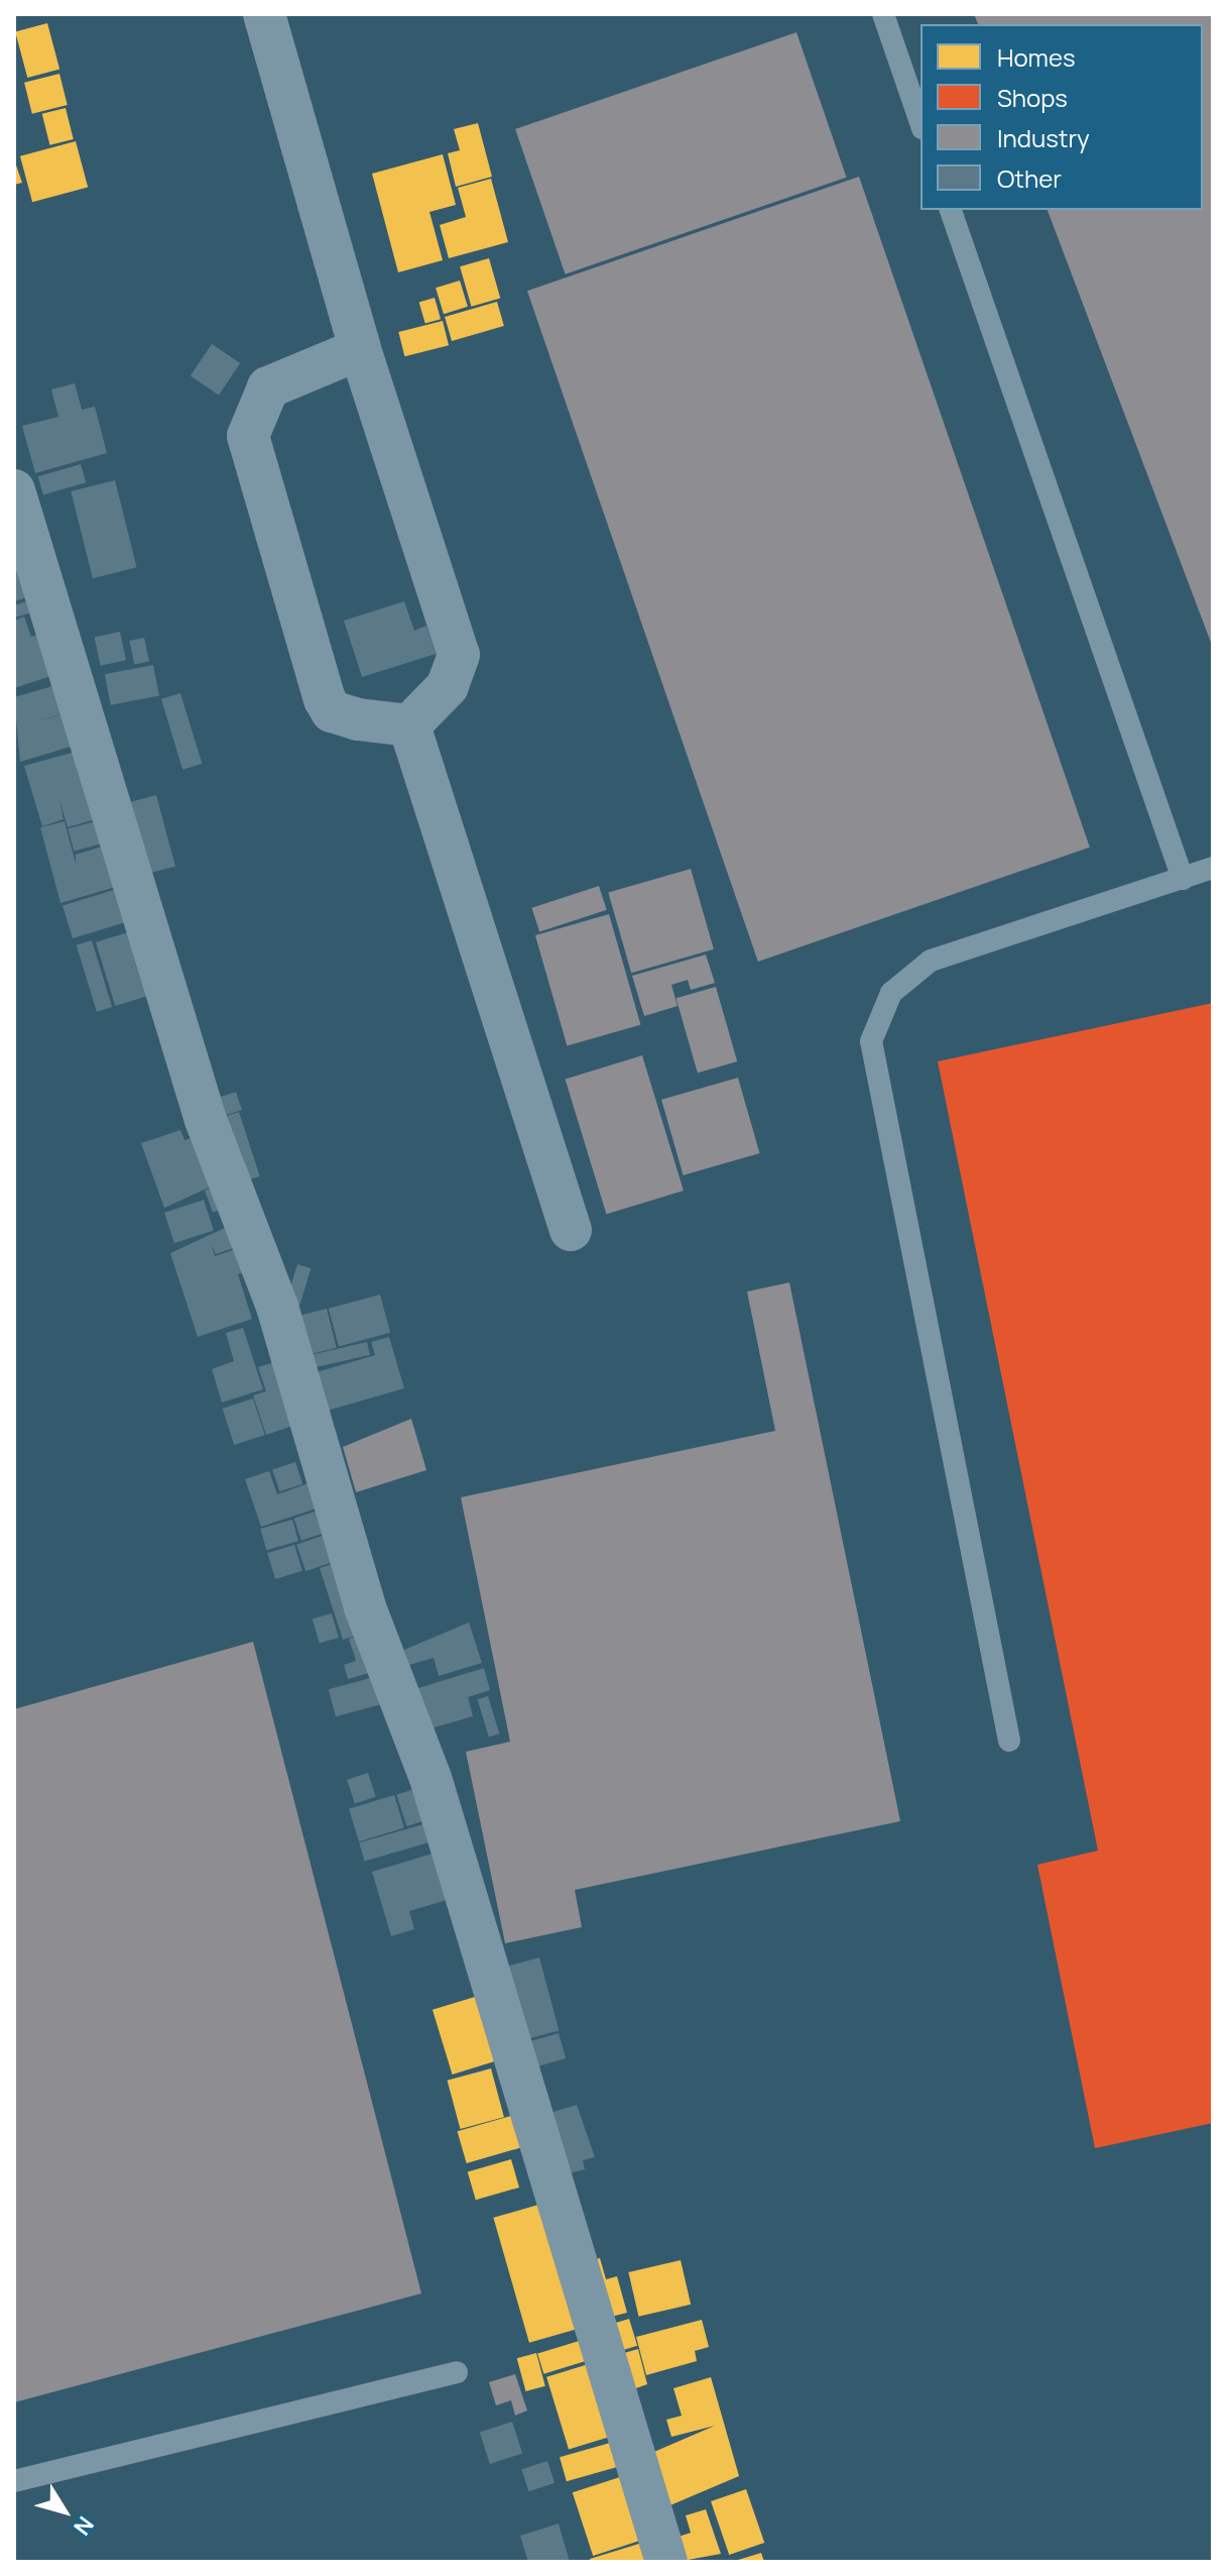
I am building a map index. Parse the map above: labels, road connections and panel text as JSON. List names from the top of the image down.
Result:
{
  "legend": [
    "Homes",
    "Shops",
    "Industry",
    "Other"
  ],
  "north": "bottom right"
}
